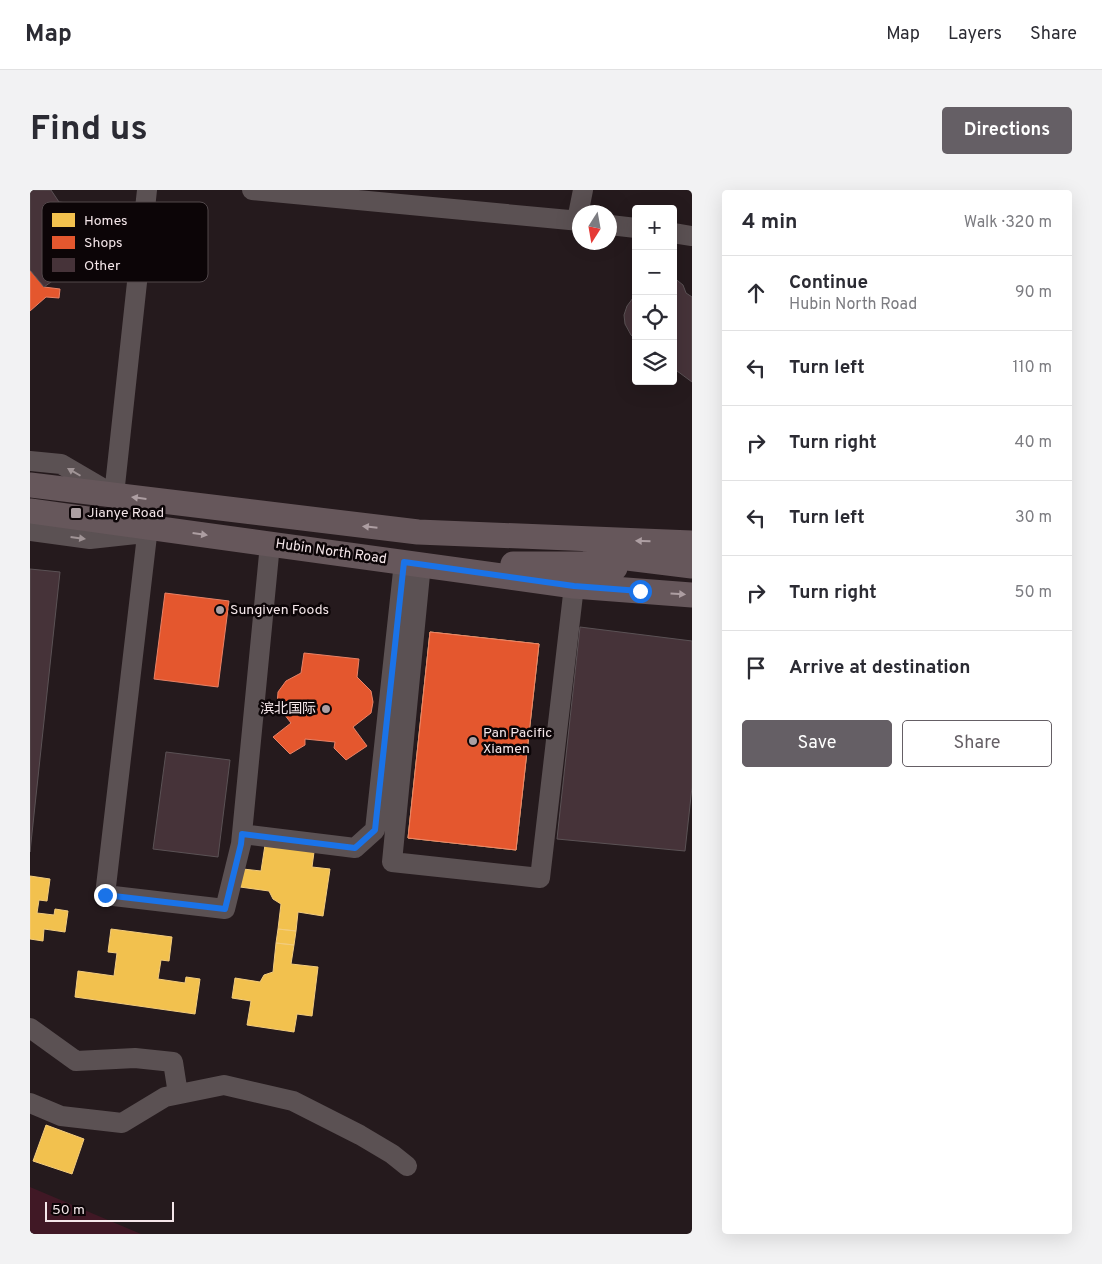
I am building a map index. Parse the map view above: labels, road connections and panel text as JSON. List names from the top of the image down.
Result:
{
  "streets": {
    "main road": ["Hubin North Road"]
  },
  "places": {
    "transit": ["Jianye Road"],
    "other": ["Sungiven Foods", "滨北国际", "Pan Pacific Xiamen"]
  },
  "legend": ["Homes", "Shops", "Other"],
  "scale_bar": "50 m",
  "north": "bottom",
  "page": {
    "header": "Map",
    "nav": ["Map", "Layers", "Share"],
    "buttons": [
      "Directions",
      ["Save", "Share"]
    ],
    "title": "Find us",
    "heading": ["4 min", "Walk · 320 m"],
    "map_buttons": ["+", "−"],
    "list": [
      ["Continue", "Hubin North Road", "90 m"],
      ["Turn left", "110 m"],
      ["Turn right", "40 m"],
      ["Turn left", "30 m"],
      ["Turn right", "50 m"],
      "Arrive at destination"
    ],
    "scale": "50 m"
  }
}
